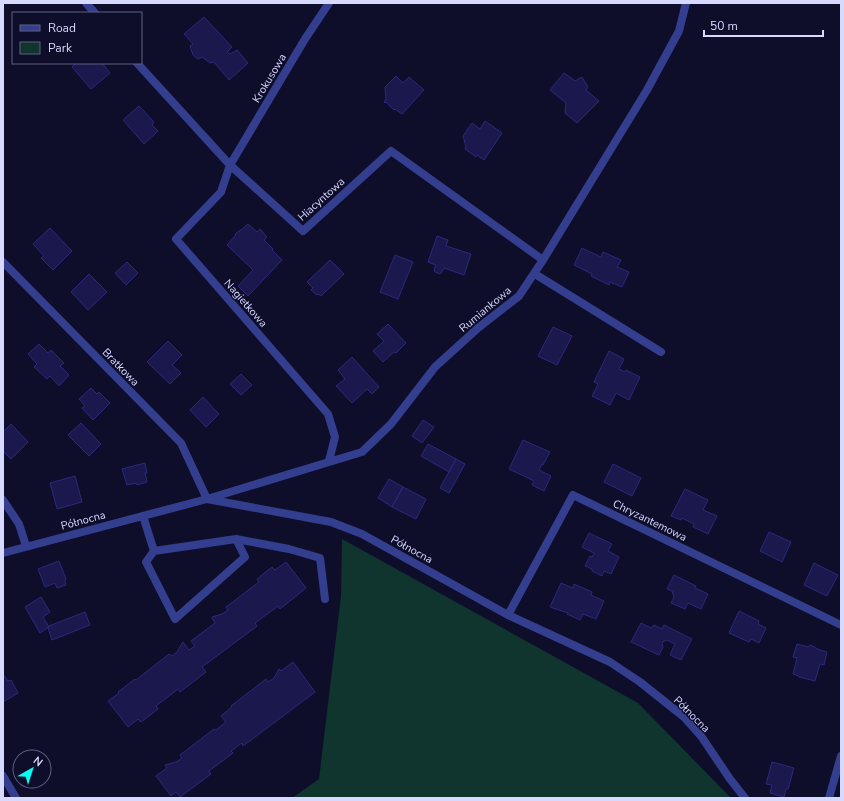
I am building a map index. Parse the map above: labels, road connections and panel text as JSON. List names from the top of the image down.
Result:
{
  "streets": {
    "street": [
      "Krokusowa",
      "Hiacyntowa",
      "Nagietkowa",
      "Rumiankowa",
      "Bratkowa",
      "Północna",
      "Chryzantemowa"
    ]
  },
  "crossings": [
    ["Krokusowa", "Hiacyntowa"],
    ["Krokusowa", "Nagietkowa"],
    ["Hiacyntowa", "Nagietkowa"],
    ["Hiacyntowa", "Rumiankowa"],
    ["Nagietkowa", "Rumiankowa"],
    ["Rumiankowa", "Bratkowa"],
    ["Rumiankowa", "Północna"],
    ["Bratkowa", "Północna"],
    ["Północna", "Chryzantemowa"]
  ],
  "legend": ["Road", "Park"],
  "scale_bar": "50 m",
  "north": "top right"
}
